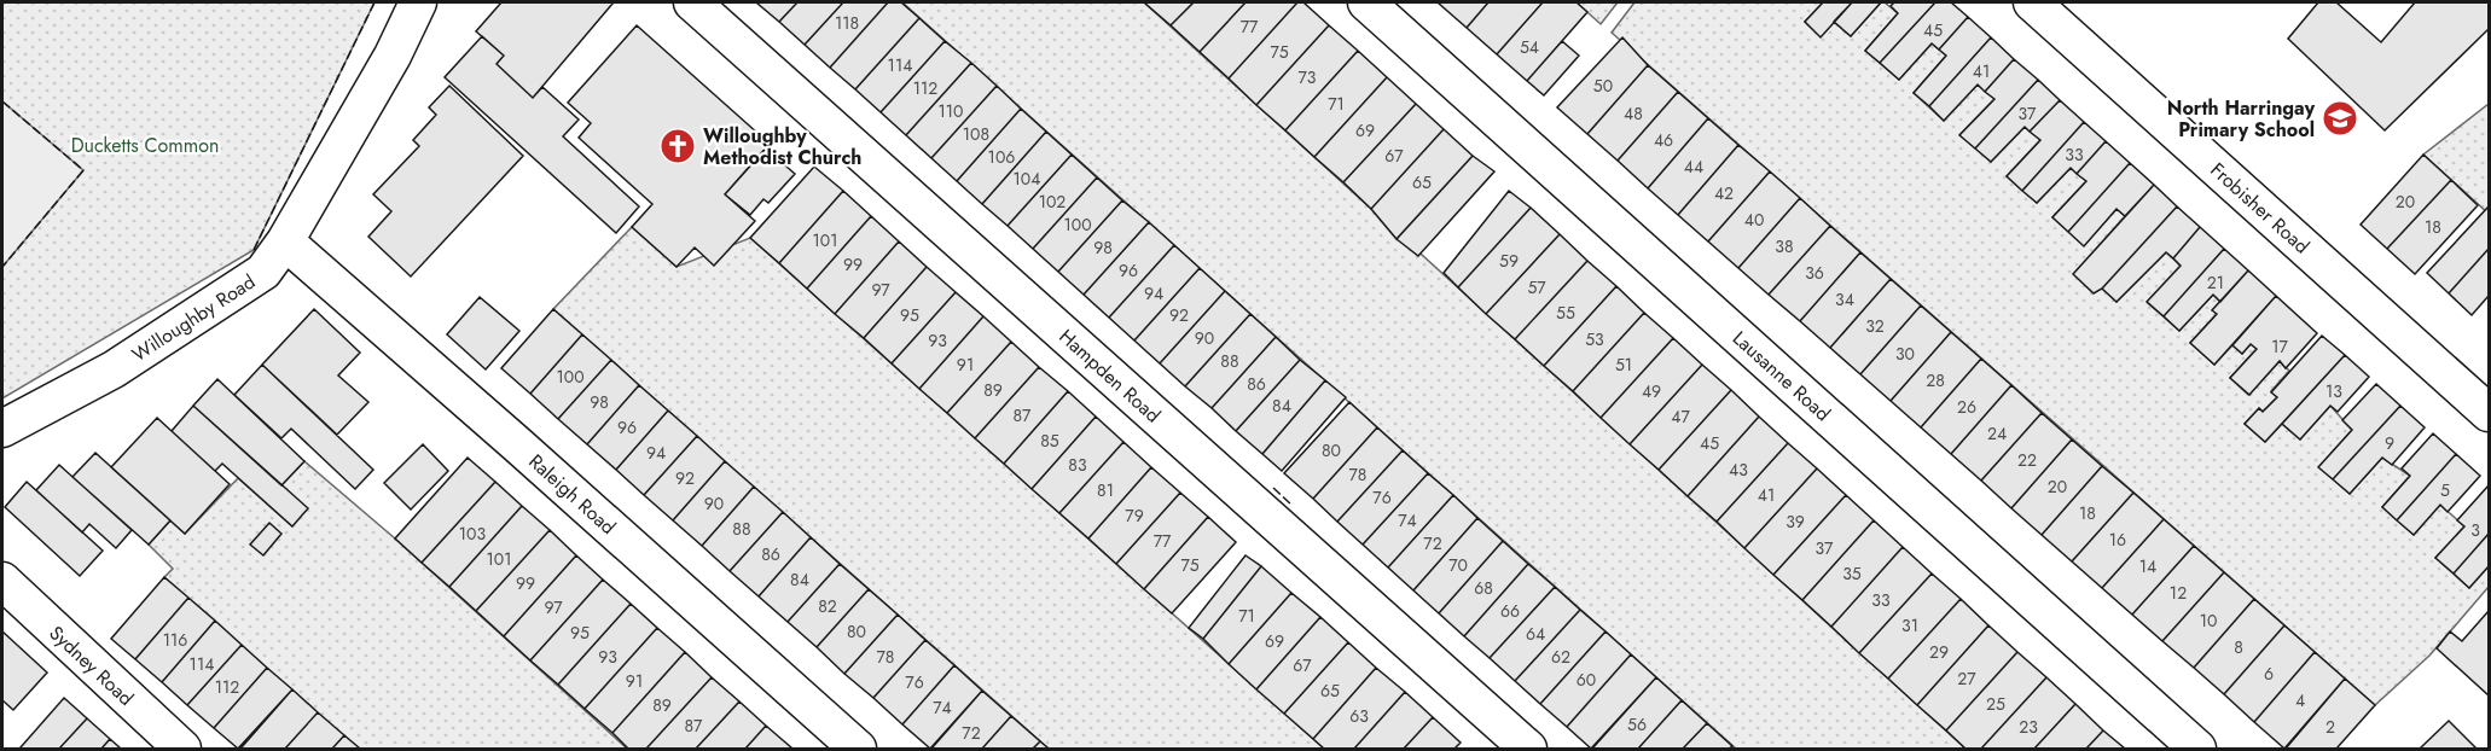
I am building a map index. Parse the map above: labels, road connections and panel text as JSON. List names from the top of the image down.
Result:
{
  "streets": {
    "street": [
      "Frobisher Road",
      "Willoughby Road",
      "Hampden Road",
      "Lausanne Road",
      "Raleigh Road",
      "Sydney Road"
    ]
  },
  "crossings": [
    ["Willoughby Road", "Raleigh Road"]
  ],
  "parks": ["Ducketts Common"],
  "places": {
    "school or university": ["North Harringay Primary School"],
    "church": ["Willoughby Methodist Church"]
  },
  "house_numbers": [
    "118",
    "77",
    "45",
    "54",
    "75",
    "114",
    "41",
    "73",
    "50",
    "112",
    "71",
    "110",
    "48",
    "37",
    "69",
    "108",
    "46",
    "33",
    "67",
    "106",
    "44",
    "104",
    "65",
    "42",
    "102",
    "20",
    "40",
    "100",
    "18",
    "101",
    "38",
    "98",
    "59",
    "99",
    "96",
    "36",
    "21",
    "57",
    "97",
    "94",
    "34",
    "55",
    "95",
    "92",
    "32",
    "90",
    "53",
    "93",
    "17",
    "30",
    "88",
    "91",
    "51",
    "100",
    "28",
    "86",
    "89",
    "49",
    "13",
    "98",
    "84",
    "26",
    "87",
    "47",
    "96",
    "24",
    "85",
    "45",
    "9",
    "80",
    "94",
    "22",
    "83",
    "43",
    "78",
    "92",
    "20",
    "81",
    "5",
    "41",
    "76",
    "90",
    "18",
    "79",
    "74",
    "39",
    "88",
    "3",
    "103",
    "16",
    "77",
    "72",
    "37",
    "86",
    "101",
    "75",
    "70",
    "14",
    "35",
    "84",
    "99",
    "68",
    "12",
    "33",
    "82",
    "97",
    "66",
    "71",
    "10",
    "31",
    "80",
    "95",
    "64",
    "116",
    "69",
    "8",
    "29",
    "93",
    "78",
    "62",
    "114",
    "67",
    "6",
    "27",
    "60",
    "91",
    "76",
    "112",
    "65",
    "4",
    "25",
    "89",
    "74",
    "63",
    "56",
    "87",
    "23",
    "2",
    "72"
  ]
}
